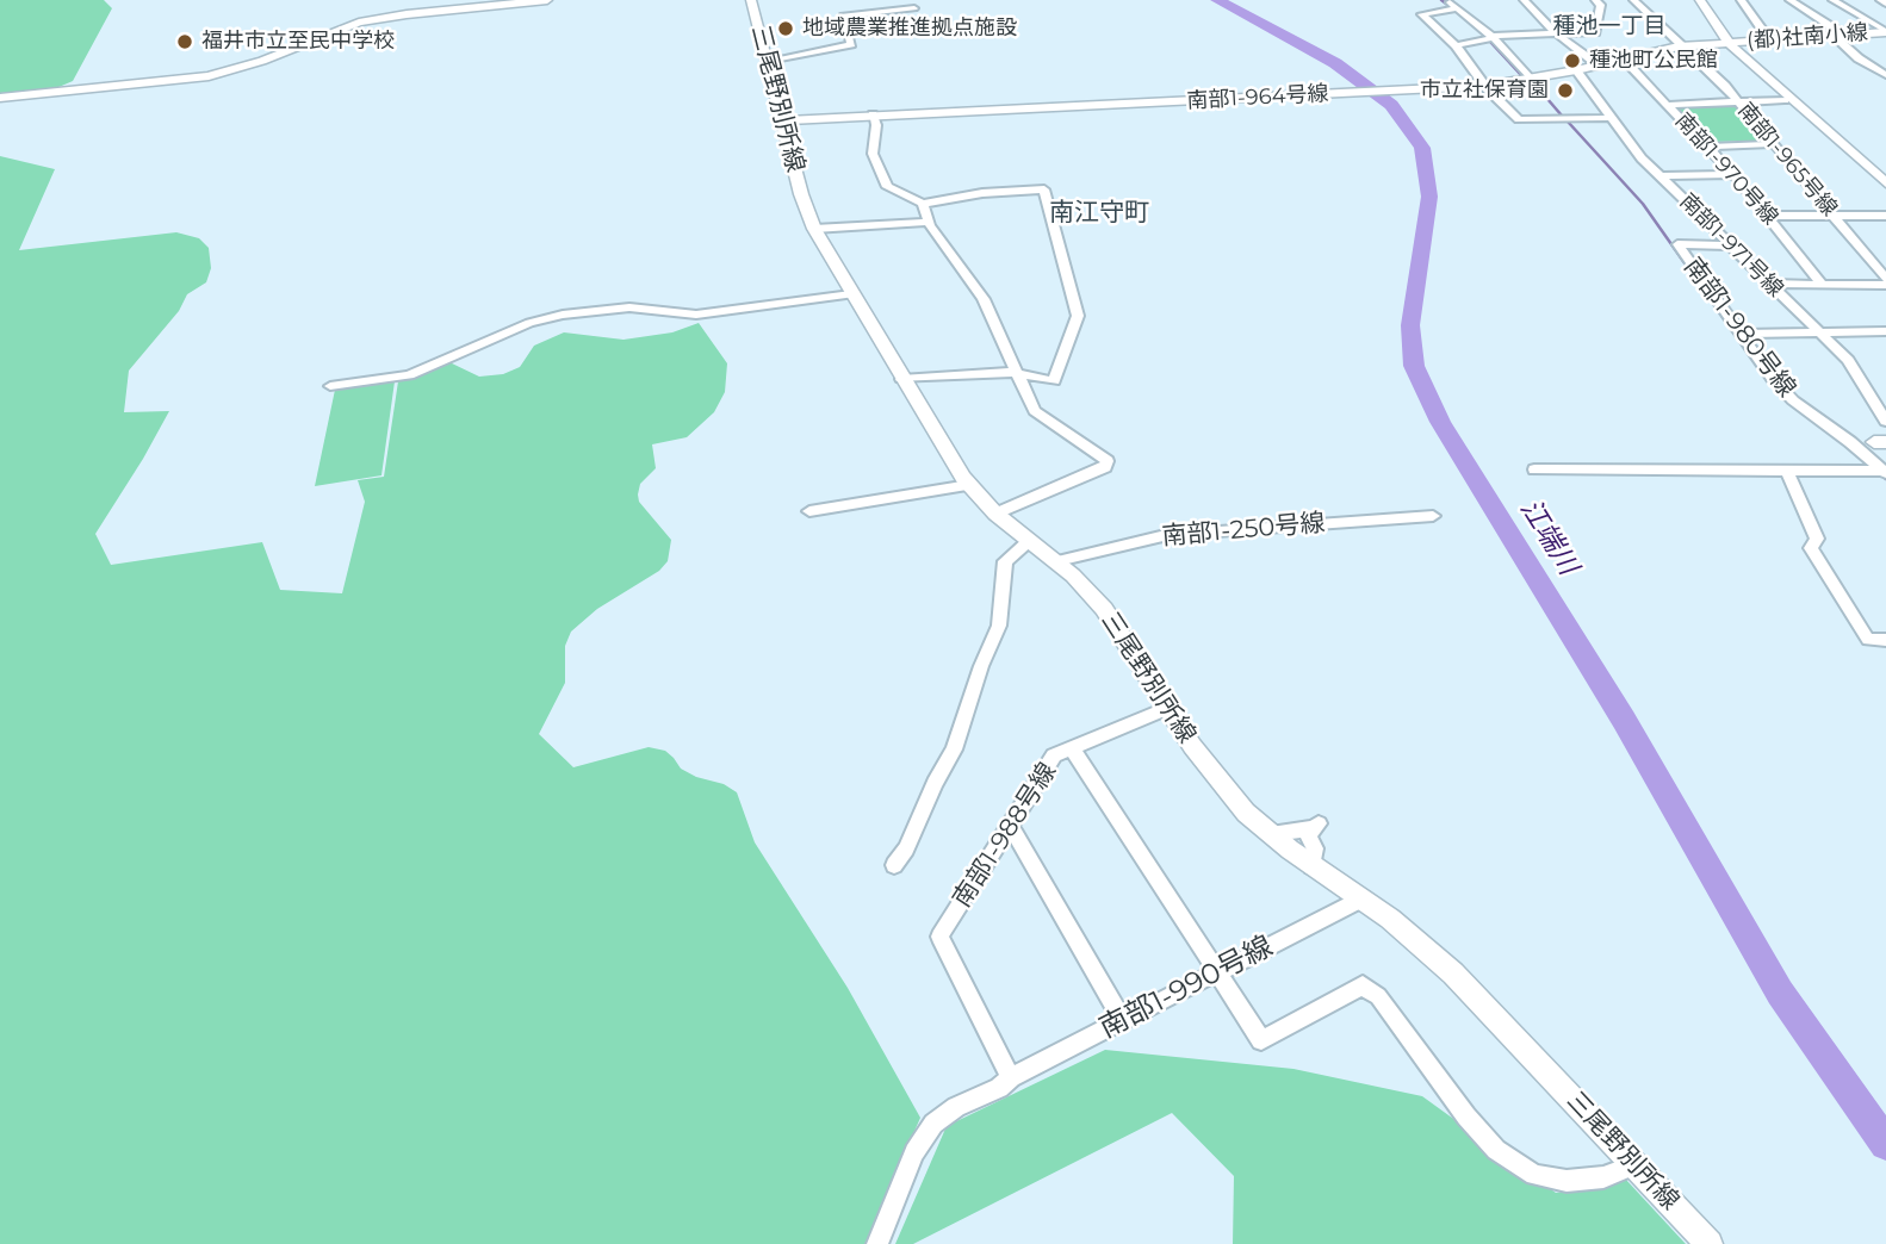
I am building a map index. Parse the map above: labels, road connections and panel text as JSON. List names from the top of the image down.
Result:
{
  "streets": {
    "street": [
      "(都)社南小線",
      "南部1-964号線",
      "三尾野別所線",
      "南部1-965号線",
      "南部1-970号線",
      "南部1-971号線",
      "南部1-980号線",
      "南部1-250号線",
      "南部1-988号線",
      "南部1-990号線"
    ]
  },
  "crossings": [
    ["(都)社南小線", "南部1-964号線"],
    ["南部1-964号線", "三尾野別所線"],
    ["南部1-964号線", "南部1-965号線"],
    ["南部1-964号線", "南部1-970号線"],
    ["南部1-964号線", "南部1-971号線"],
    ["三尾野別所線", "南部1-250号線"],
    ["三尾野別所線", "南部1-988号線"],
    ["三尾野別所線", "南部1-990号線"],
    ["南部1-971号線", "南部1-980号線"],
    ["南部1-988号線", "南部1-990号線"]
  ],
  "districts": ["種池一丁目", "南江守町"],
  "water": ["江端川"],
  "places": [
    "地域農業推進拠点施設",
    "福井市立至民中学校",
    "種池町公民館",
    "市立社保育園"
  ]
}
